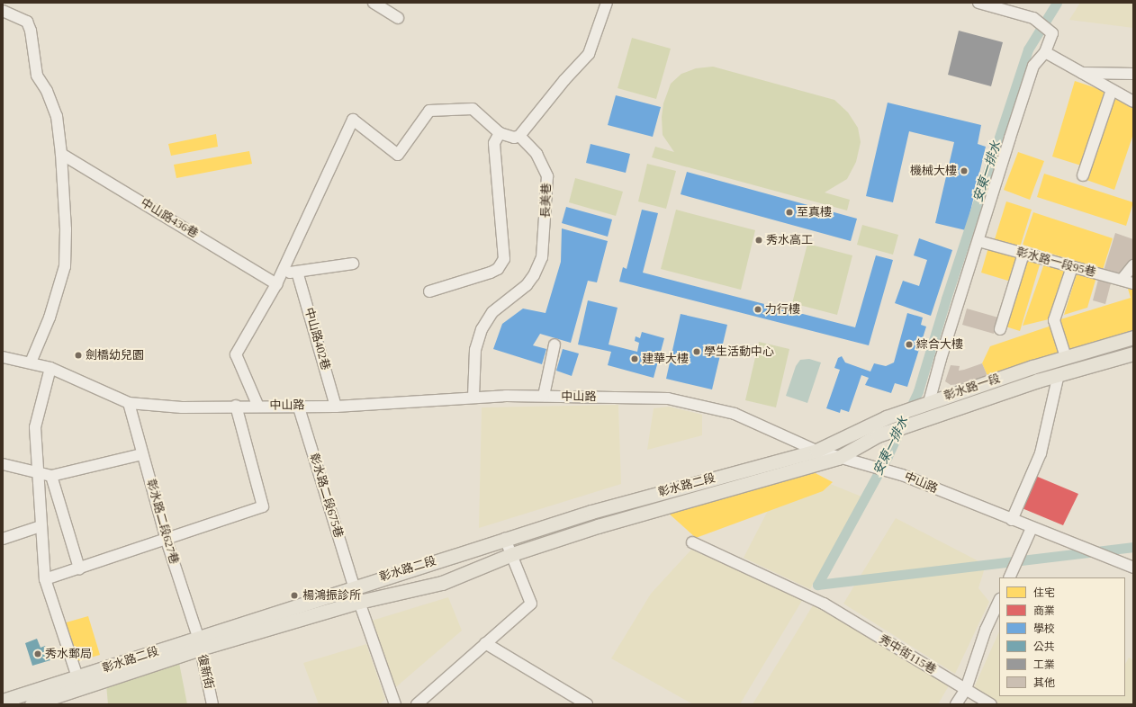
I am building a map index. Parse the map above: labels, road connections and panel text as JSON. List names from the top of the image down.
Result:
{
  "streets": {
    "main road": ["彰水路一段", "彰水路二段"],
    "street": [
      "長美巷",
      "中山路436巷",
      "彰水路一段95巷",
      "中山路402巷",
      "中山路",
      "彰水路二段675巷",
      "彰水路二段627巷",
      "秀中街115巷",
      "復新街"
    ]
  },
  "crossings": [
    ["長美巷", "中山路"],
    ["中山路402巷", "中山路"],
    ["彰水路一段", "中山路"],
    ["彰水路一段", "彰水路二段"],
    ["中山路", "彰水路二段"],
    ["中山路", "彰水路二段675巷"],
    ["中山路", "彰水路二段627巷"],
    ["彰水路二段", "彰水路二段675巷"],
    ["彰水路二段", "彰水路二段627巷"],
    ["彰水路二段", "復新街"],
    ["彰水路二段627巷", "復新街"]
  ],
  "water": ["安東一排水"],
  "places": [
    "機械大樓",
    "至真樓",
    "秀水高工",
    "力行樓",
    "綜合大樓",
    "學生活動中心",
    "劍橋幼兒園",
    "建華大樓",
    "楊鴻振診所",
    "秀水郵局"
  ],
  "legend": [
    "住宅",
    "商業",
    "學校",
    "公共",
    "工業",
    "其他"
  ]
}
